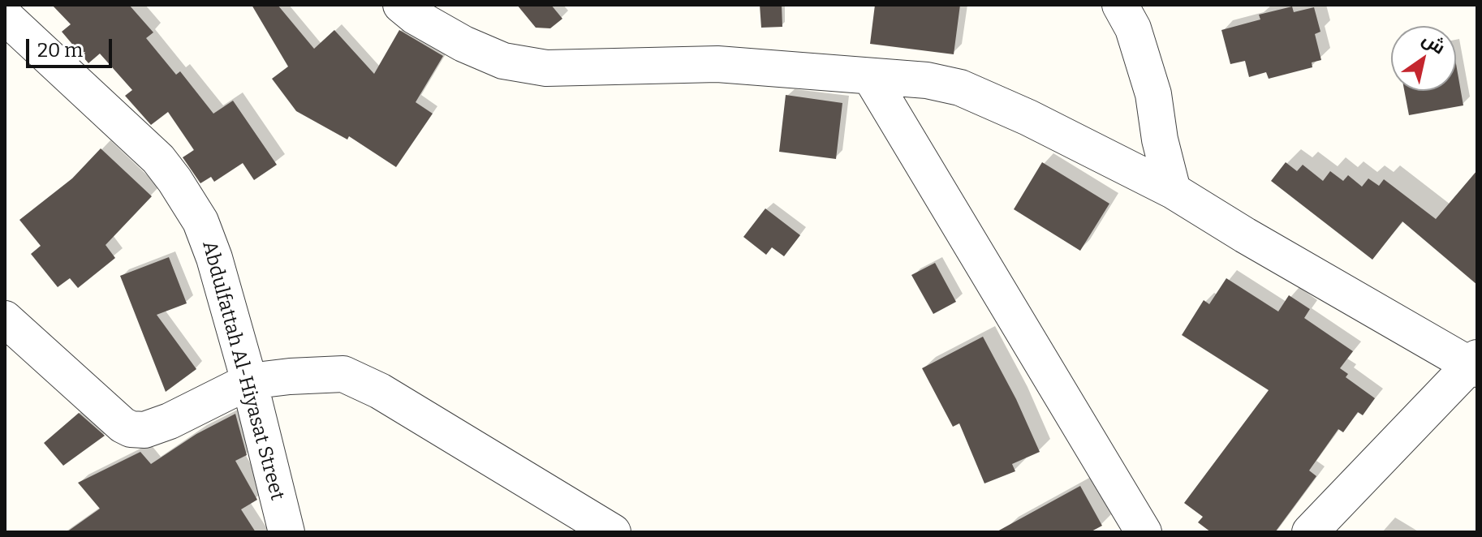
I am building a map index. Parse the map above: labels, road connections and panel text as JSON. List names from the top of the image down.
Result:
{
  "streets": {
    "street": ["Abdulfattah Al-Hiyasat Street"]
  },
  "scale_bar": "20 m",
  "north": "top right"
}
